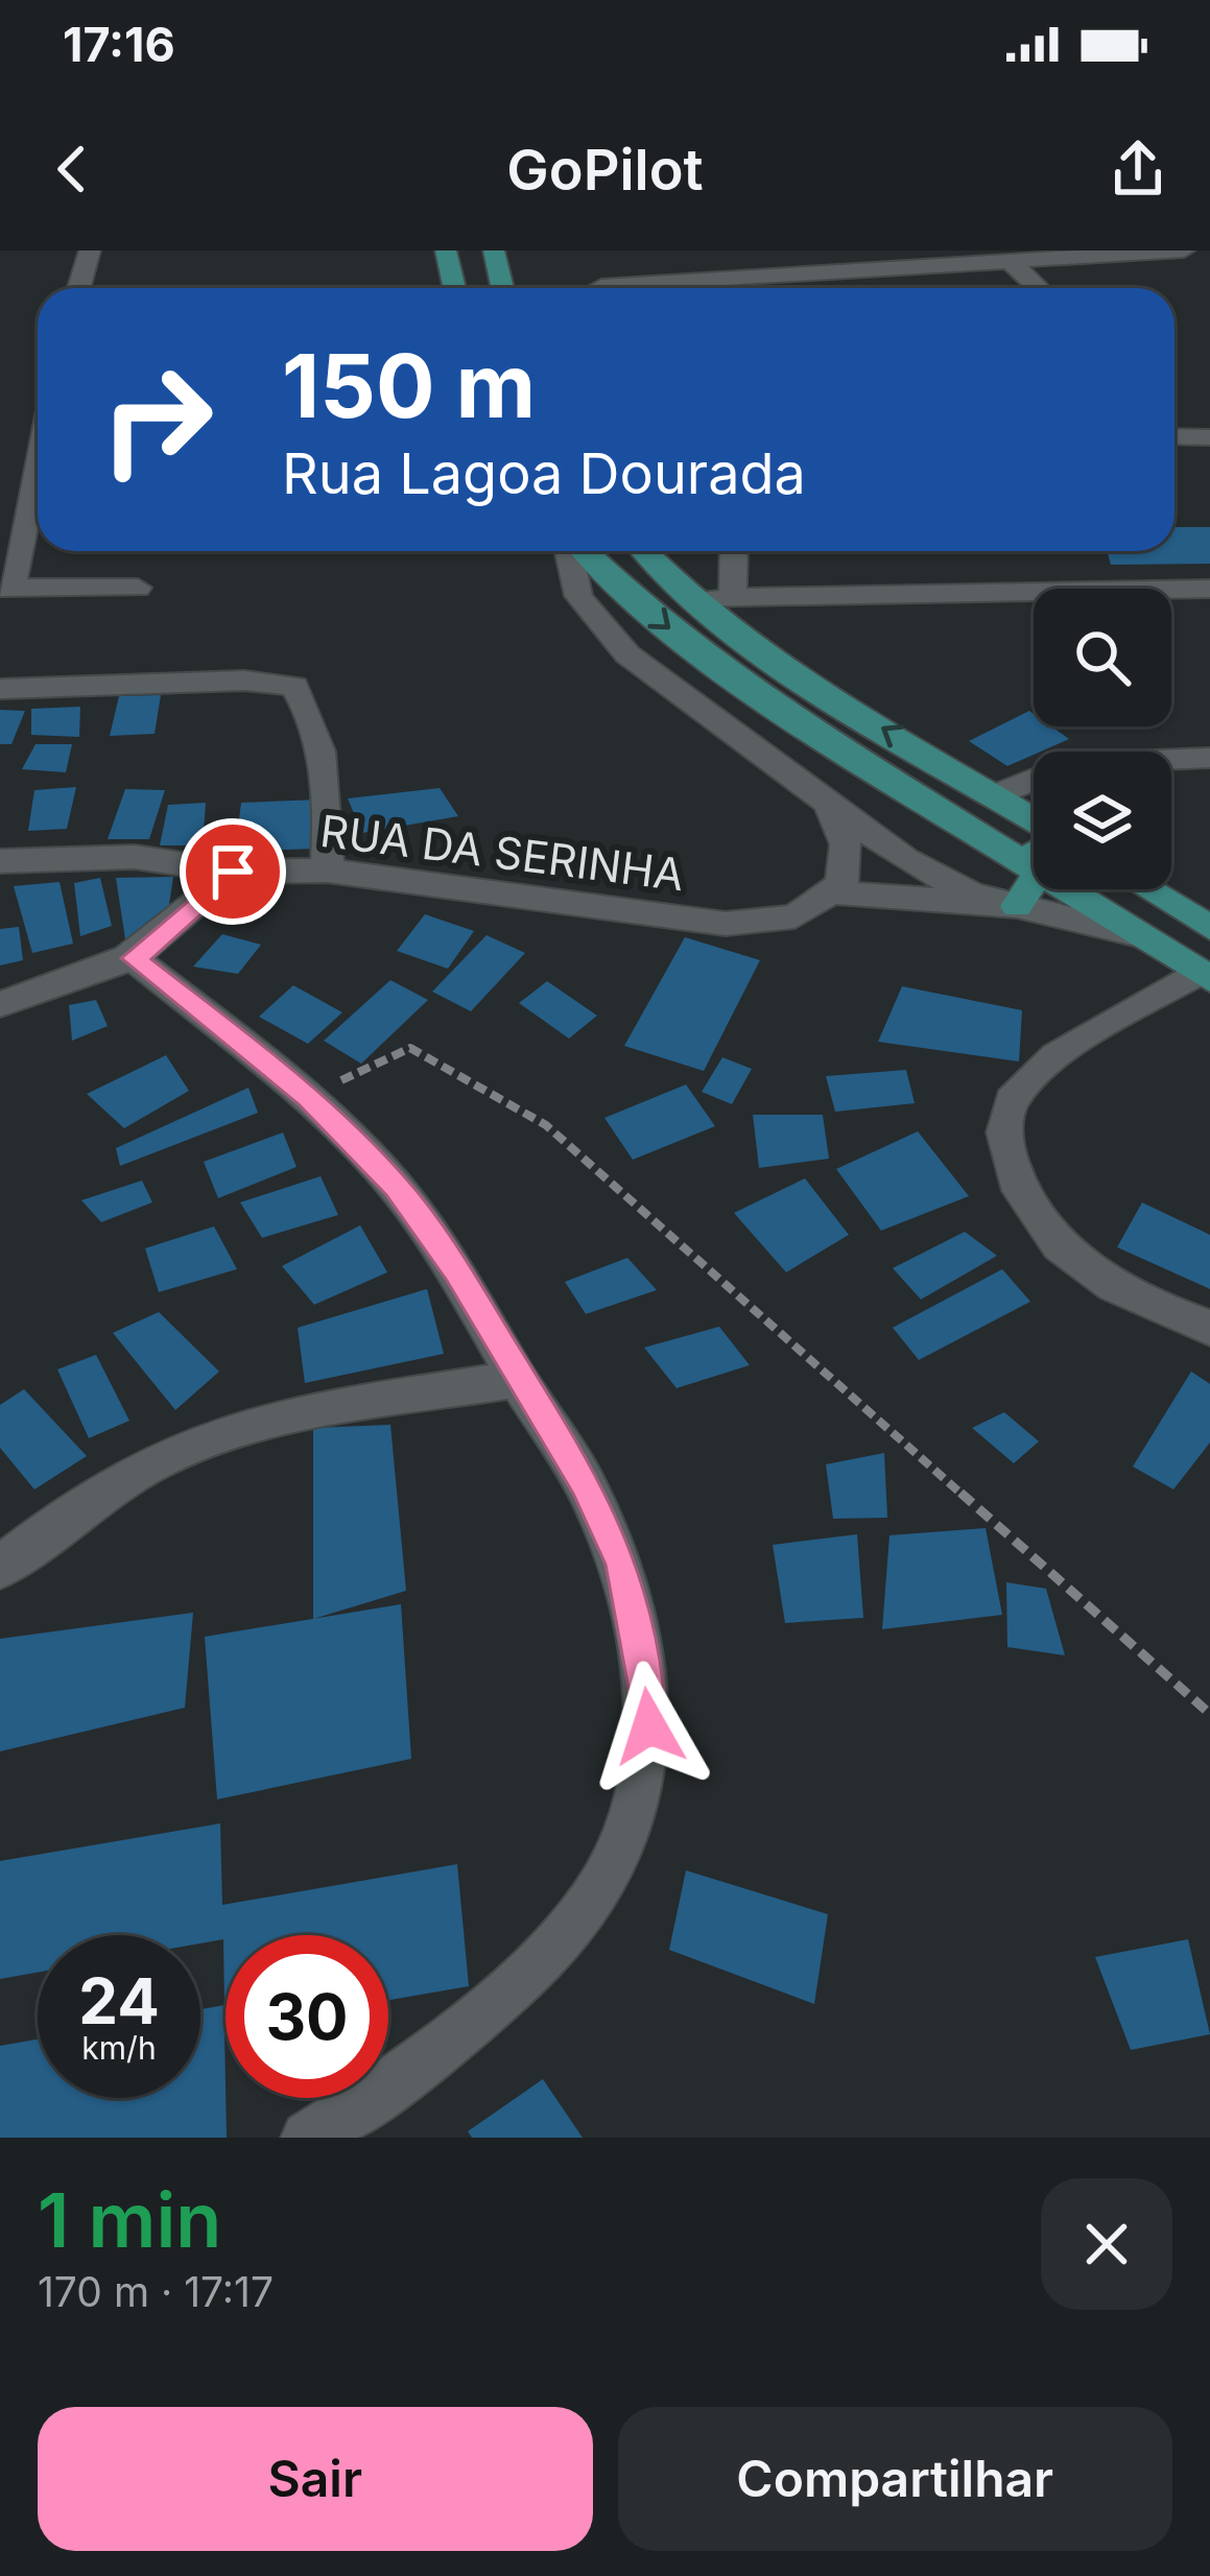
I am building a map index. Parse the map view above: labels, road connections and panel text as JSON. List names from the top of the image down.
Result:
{
  "streets": {
    "street": ["RUA DA SERINHA"]
  },
  "page": {
    "status": "17:16",
    "header": "GoPilot",
    "turn": ["150 m", "Rua Lagoa Dourada"],
    "speed": "24 km/h",
    "limit": "30",
    "heading": ["1 min", "170 m · 17:17"],
    "buttons": ["Sair", "Compartilhar"]
  }
}
